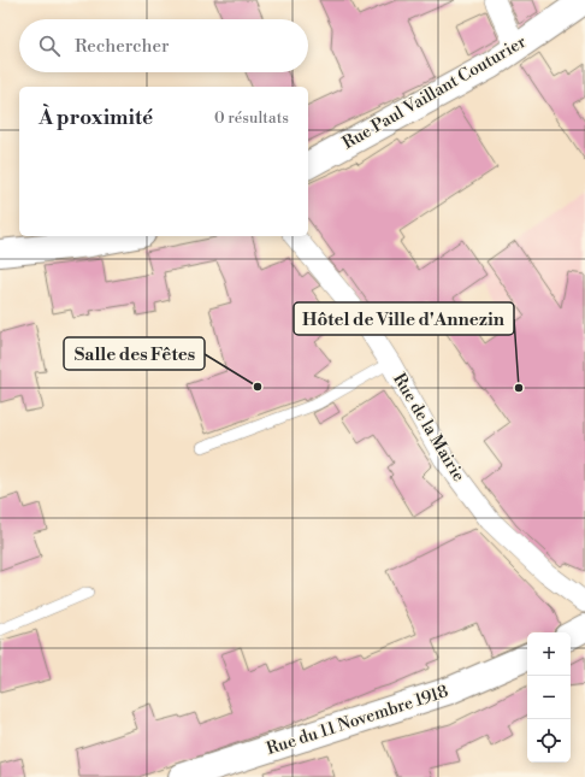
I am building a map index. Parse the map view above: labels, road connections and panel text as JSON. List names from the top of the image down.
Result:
{
  "streets": {
    "street": ["Rue Paul Vaillant Couturier", "Rue de la Mairie", "Rue du 11 Novembre 1918"]
  },
  "places": ["Salle des Fêtes", "Hôtel de Ville d'Annezin"],
  "page": {
    "search": "Rechercher",
    "heading": ["À proximité", "0 résultats"],
    "map_buttons": ["+", "−"]
  }
}
